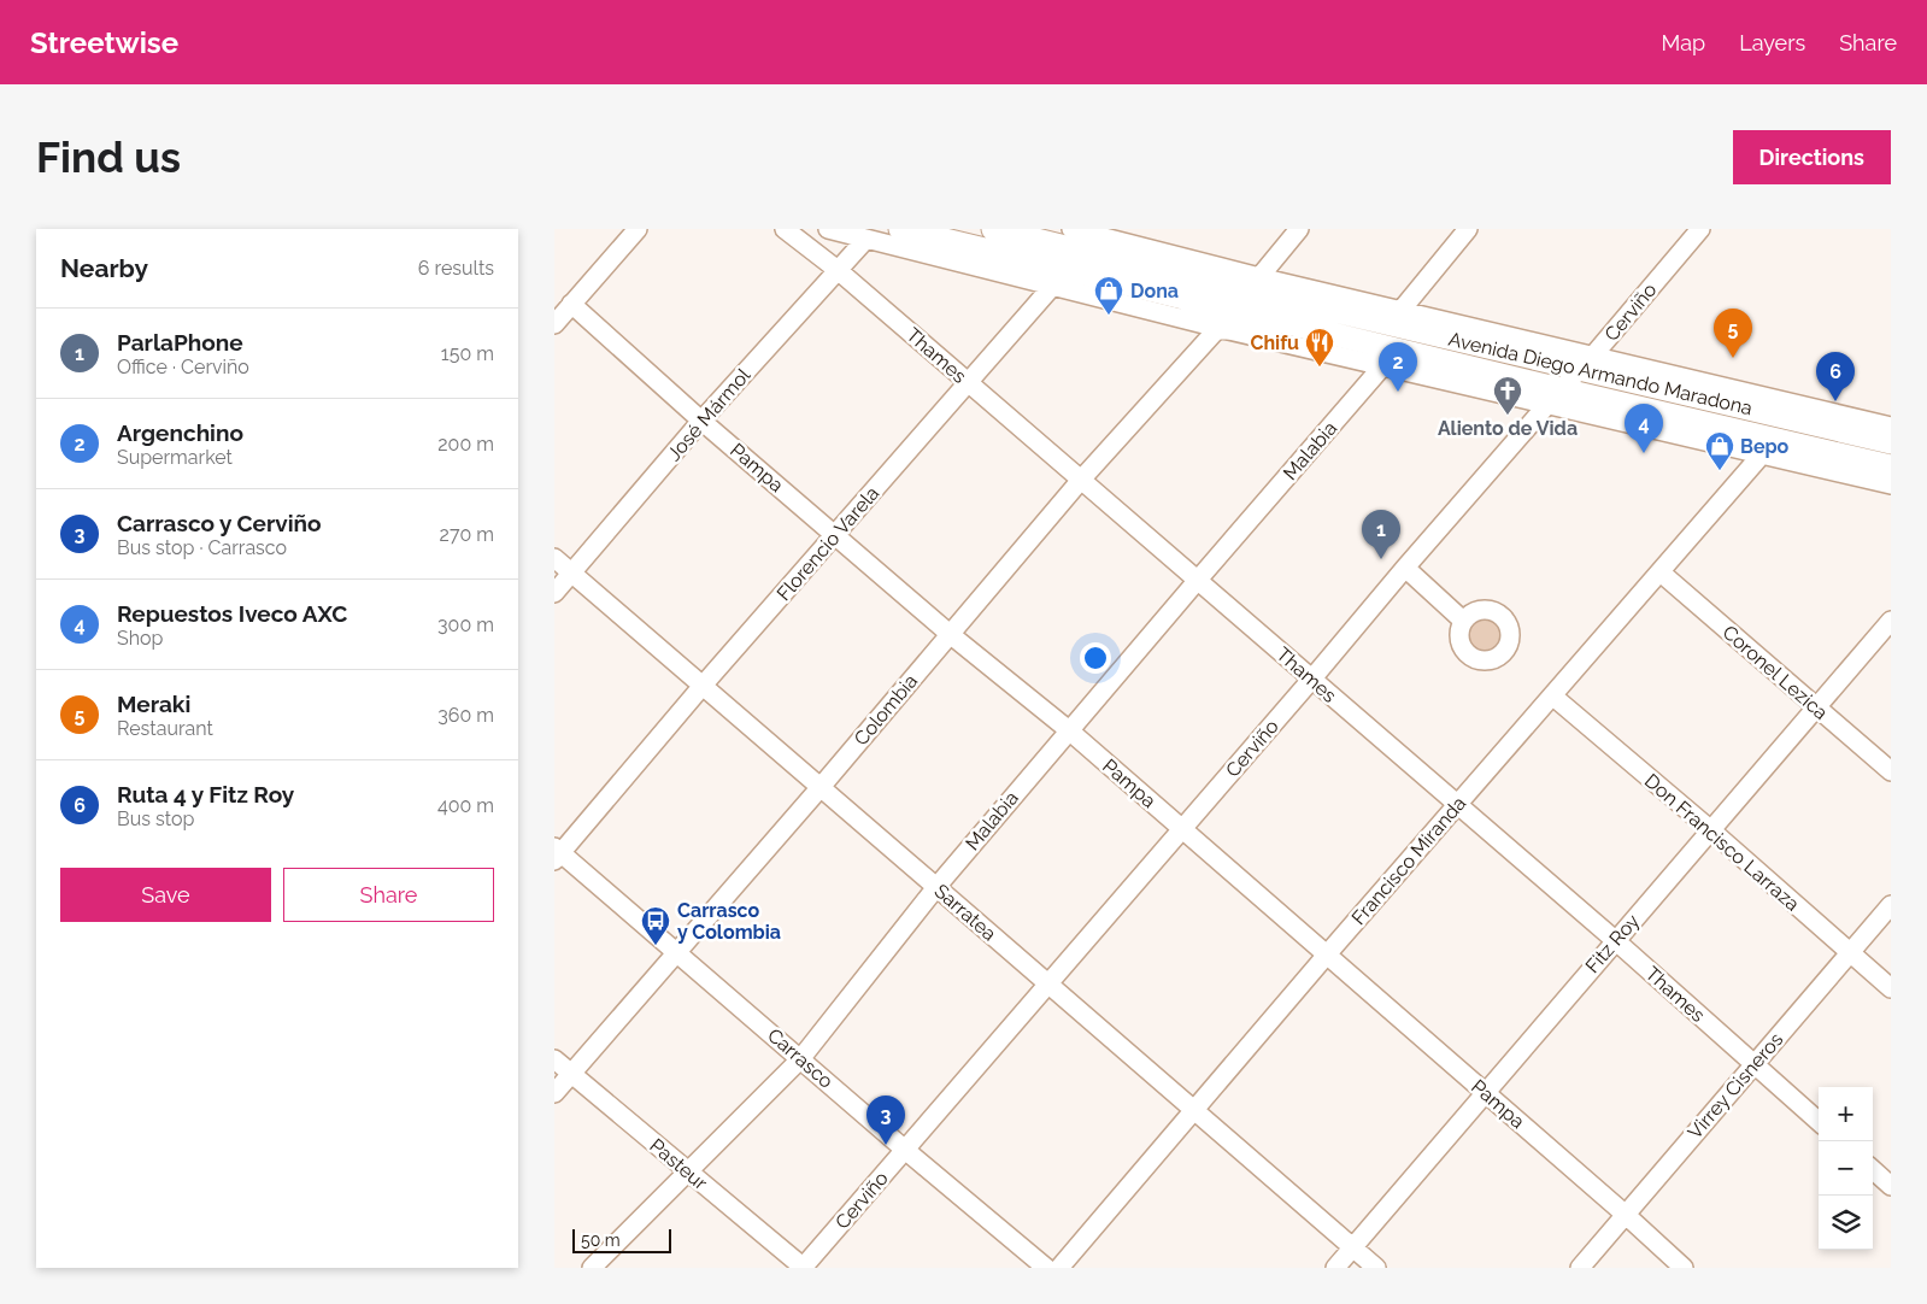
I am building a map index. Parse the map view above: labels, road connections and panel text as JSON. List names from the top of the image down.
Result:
{
  "streets": {
    "main road": ["Avenida Diego Armando Maradona"],
    "street": [
      "Cerviño",
      "Thames",
      "José Mármol",
      "Malabia",
      "Pampa",
      "Florencio Varela",
      "Coronel Lezica",
      "Colombia",
      "Don Francisco Larraza",
      "Francisco Miranda",
      "Sarratea",
      "Fitz Roy",
      "Carrasco",
      "Virrey Cisneros",
      "Pasteur"
    ]
  },
  "crossings": [
    ["Cerviño", "Thames"],
    ["Cerviño", "Avenida Diego Armando Maradona"],
    ["Cerviño", "Pampa"],
    ["Cerviño", "Sarratea"],
    ["Cerviño", "Carrasco"],
    ["Cerviño", "Pasteur"],
    ["Thames", "José Mármol"],
    ["Thames", "Malabia"],
    ["Thames", "Florencio Varela"],
    ["Thames", "Colombia"],
    ["Thames", "Francisco Miranda"],
    ["Thames", "Fitz Roy"],
    ["Thames", "Virrey Cisneros"],
    ["Avenida Diego Armando Maradona", "José Mármol"],
    ["Avenida Diego Armando Maradona", "Malabia"],
    ["Avenida Diego Armando Maradona", "Florencio Varela"],
    ["Avenida Diego Armando Maradona", "Colombia"],
    ["Avenida Diego Armando Maradona", "Francisco Miranda"],
    ["José Mármol", "Pampa"],
    ["José Mármol", "Sarratea"],
    ["Malabia", "Pampa"],
    ["Malabia", "Sarratea"],
    ["Malabia", "Carrasco"],
    ["Malabia", "Pasteur"],
    ["Pampa", "Florencio Varela"],
    ["Pampa", "Colombia"],
    ["Pampa", "Francisco Miranda"],
    ["Pampa", "Fitz Roy"],
    ["Pampa", "Virrey Cisneros"],
    ["Florencio Varela", "Sarratea"],
    ["Florencio Varela", "Carrasco"],
    ["Coronel Lezica", "Francisco Miranda"],
    ["Coronel Lezica", "Fitz Roy"],
    ["Colombia", "Sarratea"],
    ["Colombia", "Carrasco"],
    ["Colombia", "Pasteur"],
    ["Don Francisco Larraza", "Francisco Miranda"],
    ["Don Francisco Larraza", "Fitz Roy"],
    ["Don Francisco Larraza", "Virrey Cisneros"],
    ["Francisco Miranda", "Sarratea"],
    ["Sarratea", "Fitz Roy"]
  ],
  "places": {
    "shop": ["Dona", "Bepo"],
    "restaurant": ["Chifu"],
    "church": ["Aliento de Vida"],
    "bus stop": ["Carrasco y Colombia"]
  },
  "scale_bar": "50 m",
  "page": {
    "header": "Streetwise",
    "nav": ["Map", "Layers", "Share"],
    "buttons": [
      "Directions",
      ["Save", "Share"]
    ],
    "title": "Find us",
    "heading": ["Nearby", "6 results"],
    "list": [
      {
        "mark": "1",
        "name": "ParlaPhone",
        "note": "Office · Cerviño",
        "value": "150 m"
      },
      {
        "mark": "2",
        "name": "Argenchino",
        "note": "Supermarket",
        "value": "200 m"
      },
      {
        "mark": "3",
        "name": "Carrasco y Cerviño",
        "note": "Bus stop · Carrasco",
        "value": "270 m"
      },
      {
        "mark": "4",
        "name": "Repuestos Iveco AXC",
        "note": "Shop",
        "value": "300 m"
      },
      {
        "mark": "5",
        "name": "Meraki",
        "note": "Restaurant",
        "value": "360 m"
      },
      {
        "mark": "6",
        "name": "Ruta 4 y Fitz Roy",
        "note": "Bus stop",
        "value": "400 m"
      }
    ],
    "pins": [
      "5",
      "2",
      "6",
      "4",
      "1",
      "3"
    ],
    "map_buttons": ["+", "−"],
    "scale": "50 m"
  }
}
